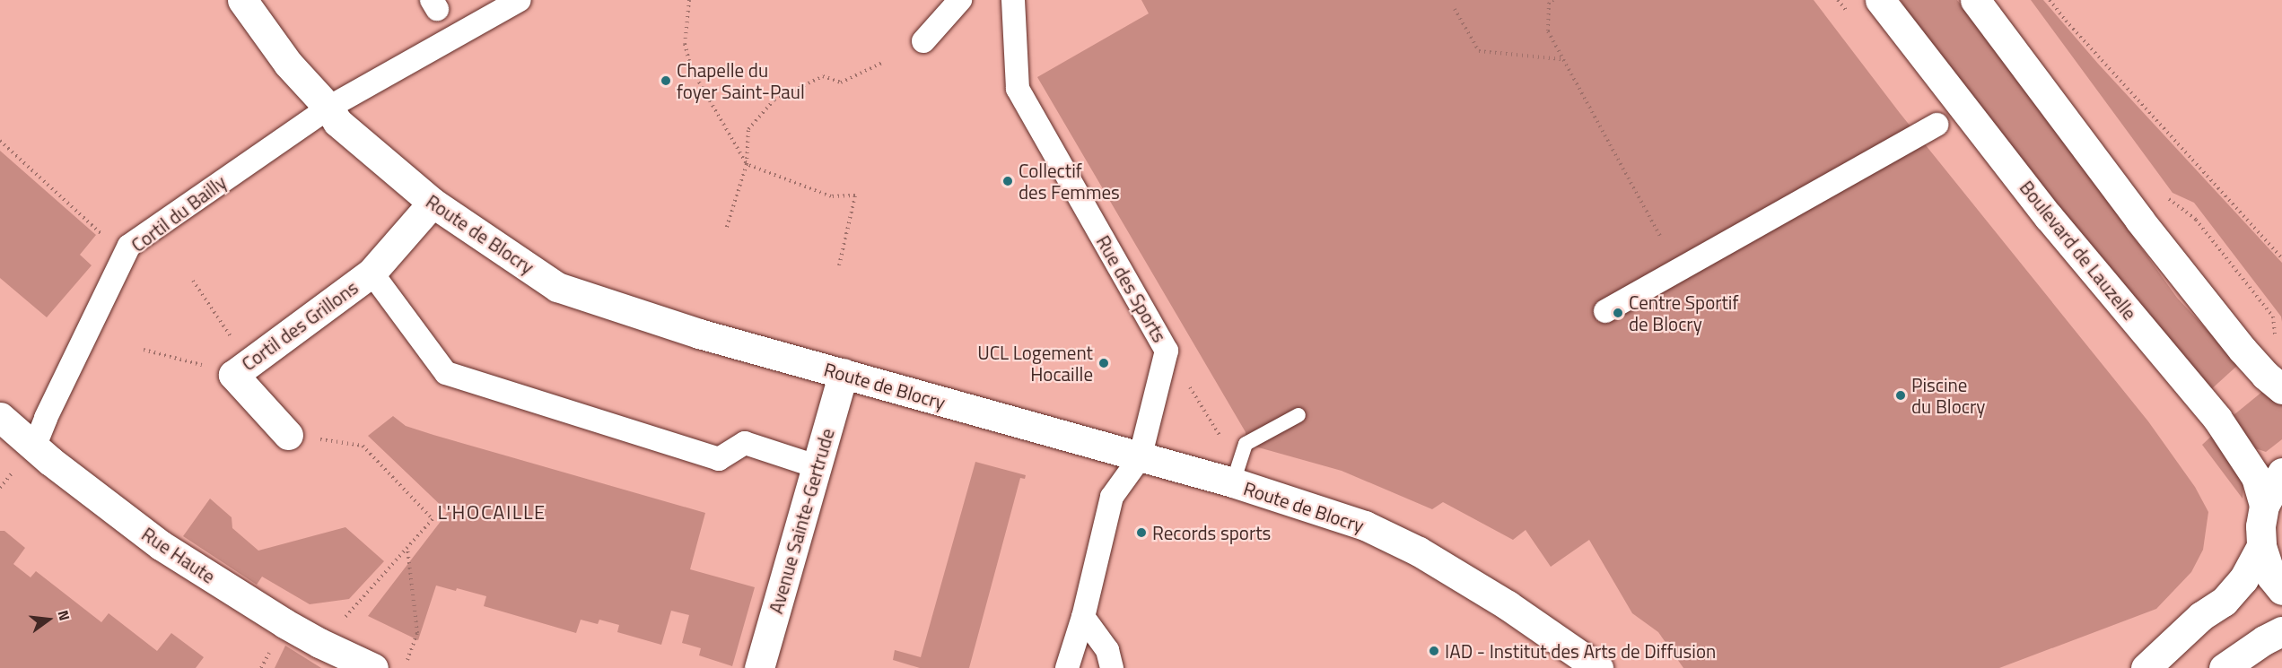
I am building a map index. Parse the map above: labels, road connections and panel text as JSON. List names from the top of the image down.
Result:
{
  "streets": {
    "street": [
      "Cortil du Bailly",
      "Route de Blocry",
      "Boulevard de Lauzelle",
      "Rue des Sports",
      "Cortil des Grillons",
      "Avenue Sainte-Gertrude",
      "Rue Haute"
    ]
  },
  "crossings": [
    ["Cortil du Bailly", "Route de Blocry"],
    ["Cortil du Bailly", "Rue Haute"],
    ["Route de Blocry", "Rue des Sports"],
    ["Route de Blocry", "Cortil des Grillons"],
    ["Route de Blocry", "Avenue Sainte-Gertrude"],
    ["Cortil des Grillons", "Avenue Sainte-Gertrude"]
  ],
  "districts": ["L'HOCAILLE"],
  "places": [
    "Chapelle du foyer Saint-Paul",
    "Collectif des Femmes",
    "Centre Sportif de Blocry",
    "UCL Logement Hocaille",
    "Piscine du Blocry",
    "Records sports",
    "IAD - Institut des Arts de Diffusion"
  ],
  "north": "right"
}
